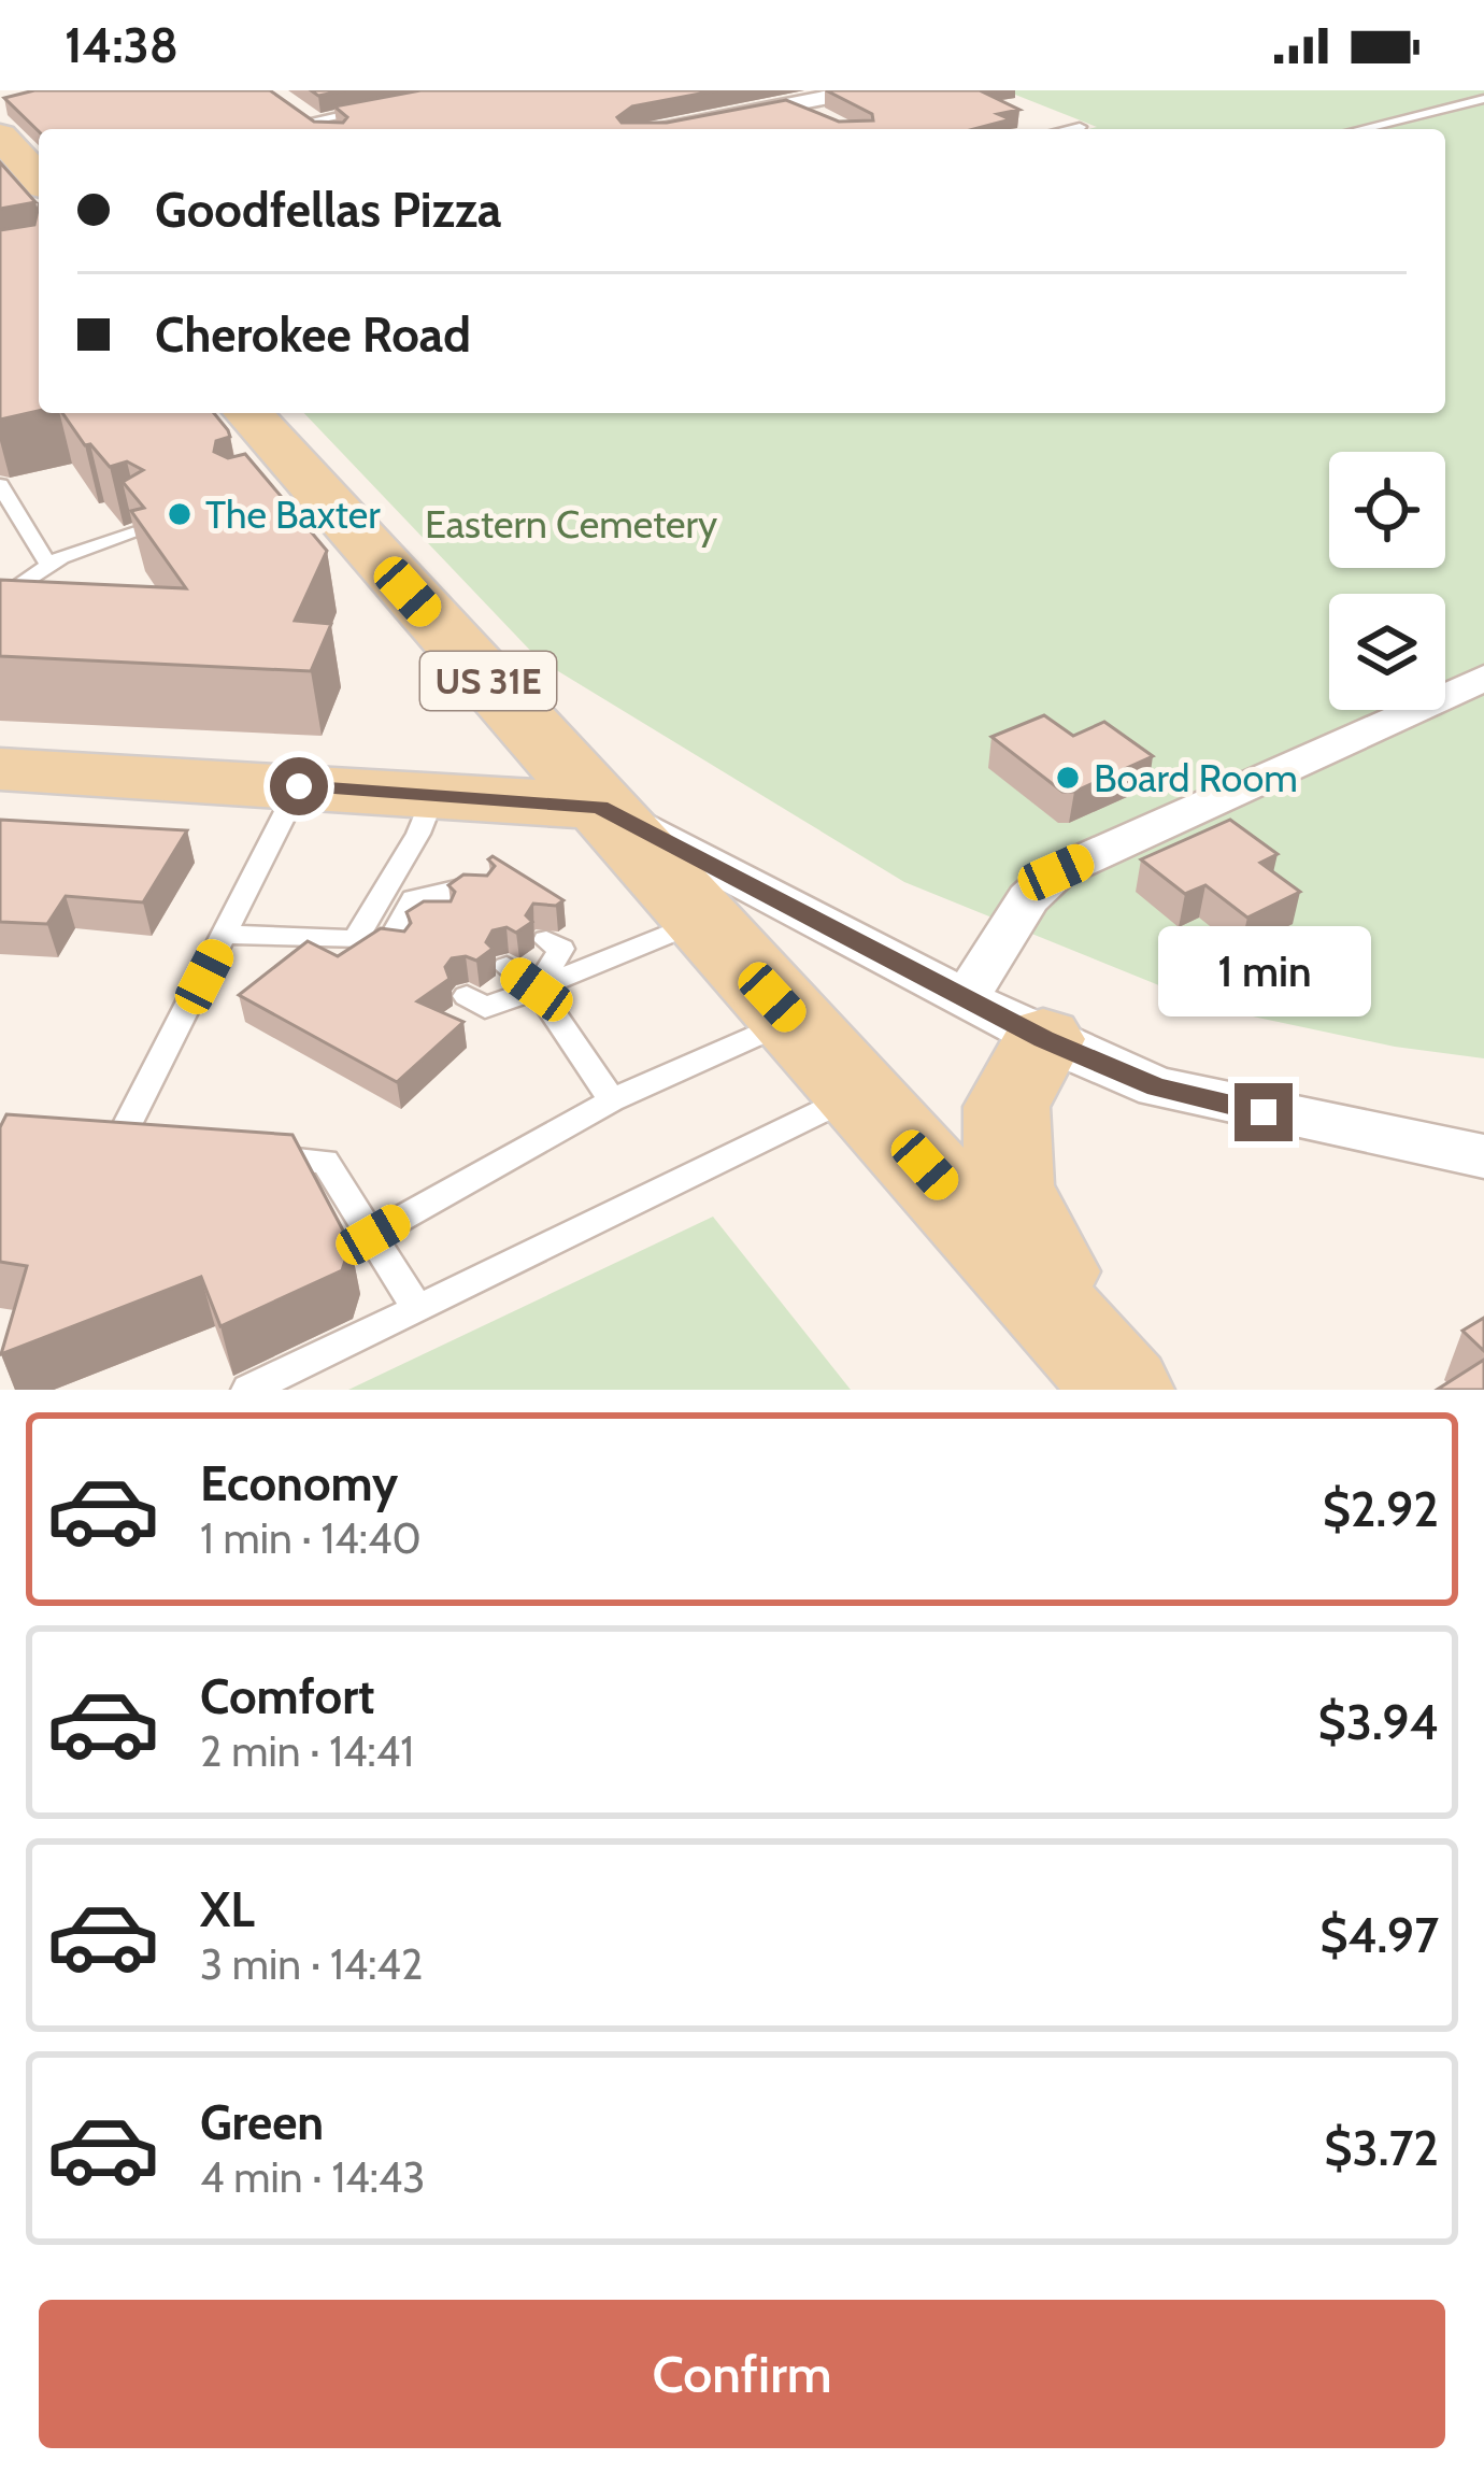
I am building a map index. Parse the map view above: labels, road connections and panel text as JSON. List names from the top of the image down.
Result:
{
  "streets": {
    "main road": ["US 31E"]
  },
  "parks": ["Eastern Cemetery"],
  "places": ["The Baxter", "Board Room"],
  "page": {
    "status": "14:38",
    "banner": ["Goodfellas Pizza", "Cherokee Road"],
    "bubble": "1 min",
    "list": [
      {
        "name": "Economy",
        "note": "1 min · 14:40",
        "value": "$2.92"
      },
      {
        "name": "Comfort",
        "note": "2 min · 14:41",
        "value": "$3.94"
      },
      {
        "name": "XL",
        "note": "3 min · 14:42",
        "value": "$4.97"
      },
      {
        "name": "Green",
        "note": "4 min · 14:43",
        "value": "$3.72"
      }
    ],
    "buttons": "Confirm"
  }
}
